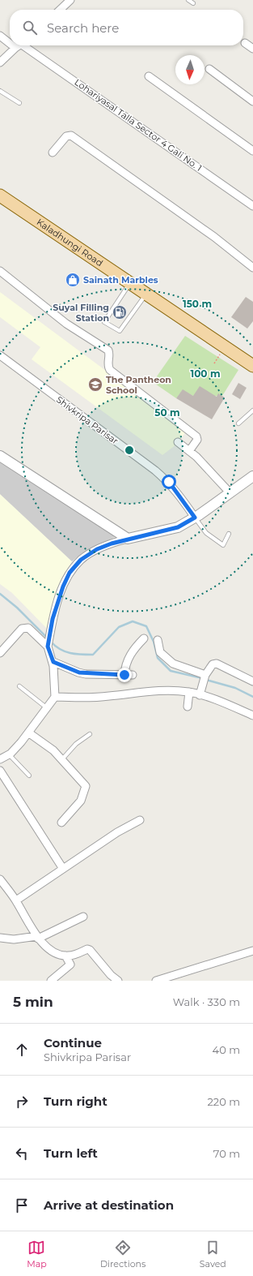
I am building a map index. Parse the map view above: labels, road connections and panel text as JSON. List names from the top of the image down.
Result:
{
  "streets": {
    "main road": ["Kaladhungi Road"],
    "street": ["Lohariyasal Talla Sector 4 Gali No. 1", "Shivkripa Parisar"]
  },
  "places": {
    "shop": ["Sainath Marbles"],
    "fuel station": ["Suyal Filling Station"],
    "school or university": ["The Pantheon School"]
  },
  "north": "bottom",
  "page": {
    "search": "Search here",
    "heading": ["5 min", "Walk · 330 m"],
    "list": [
      ["Continue", "Shivkripa Parisar", "40 m"],
      ["Turn right", "220 m"],
      ["Turn left", "70 m"],
      "Arrive at destination"
    ],
    "nav": ["Map", "Directions", "Saved"]
  },
  "rings": ["150 m", "100 m", "50 m"]
}
